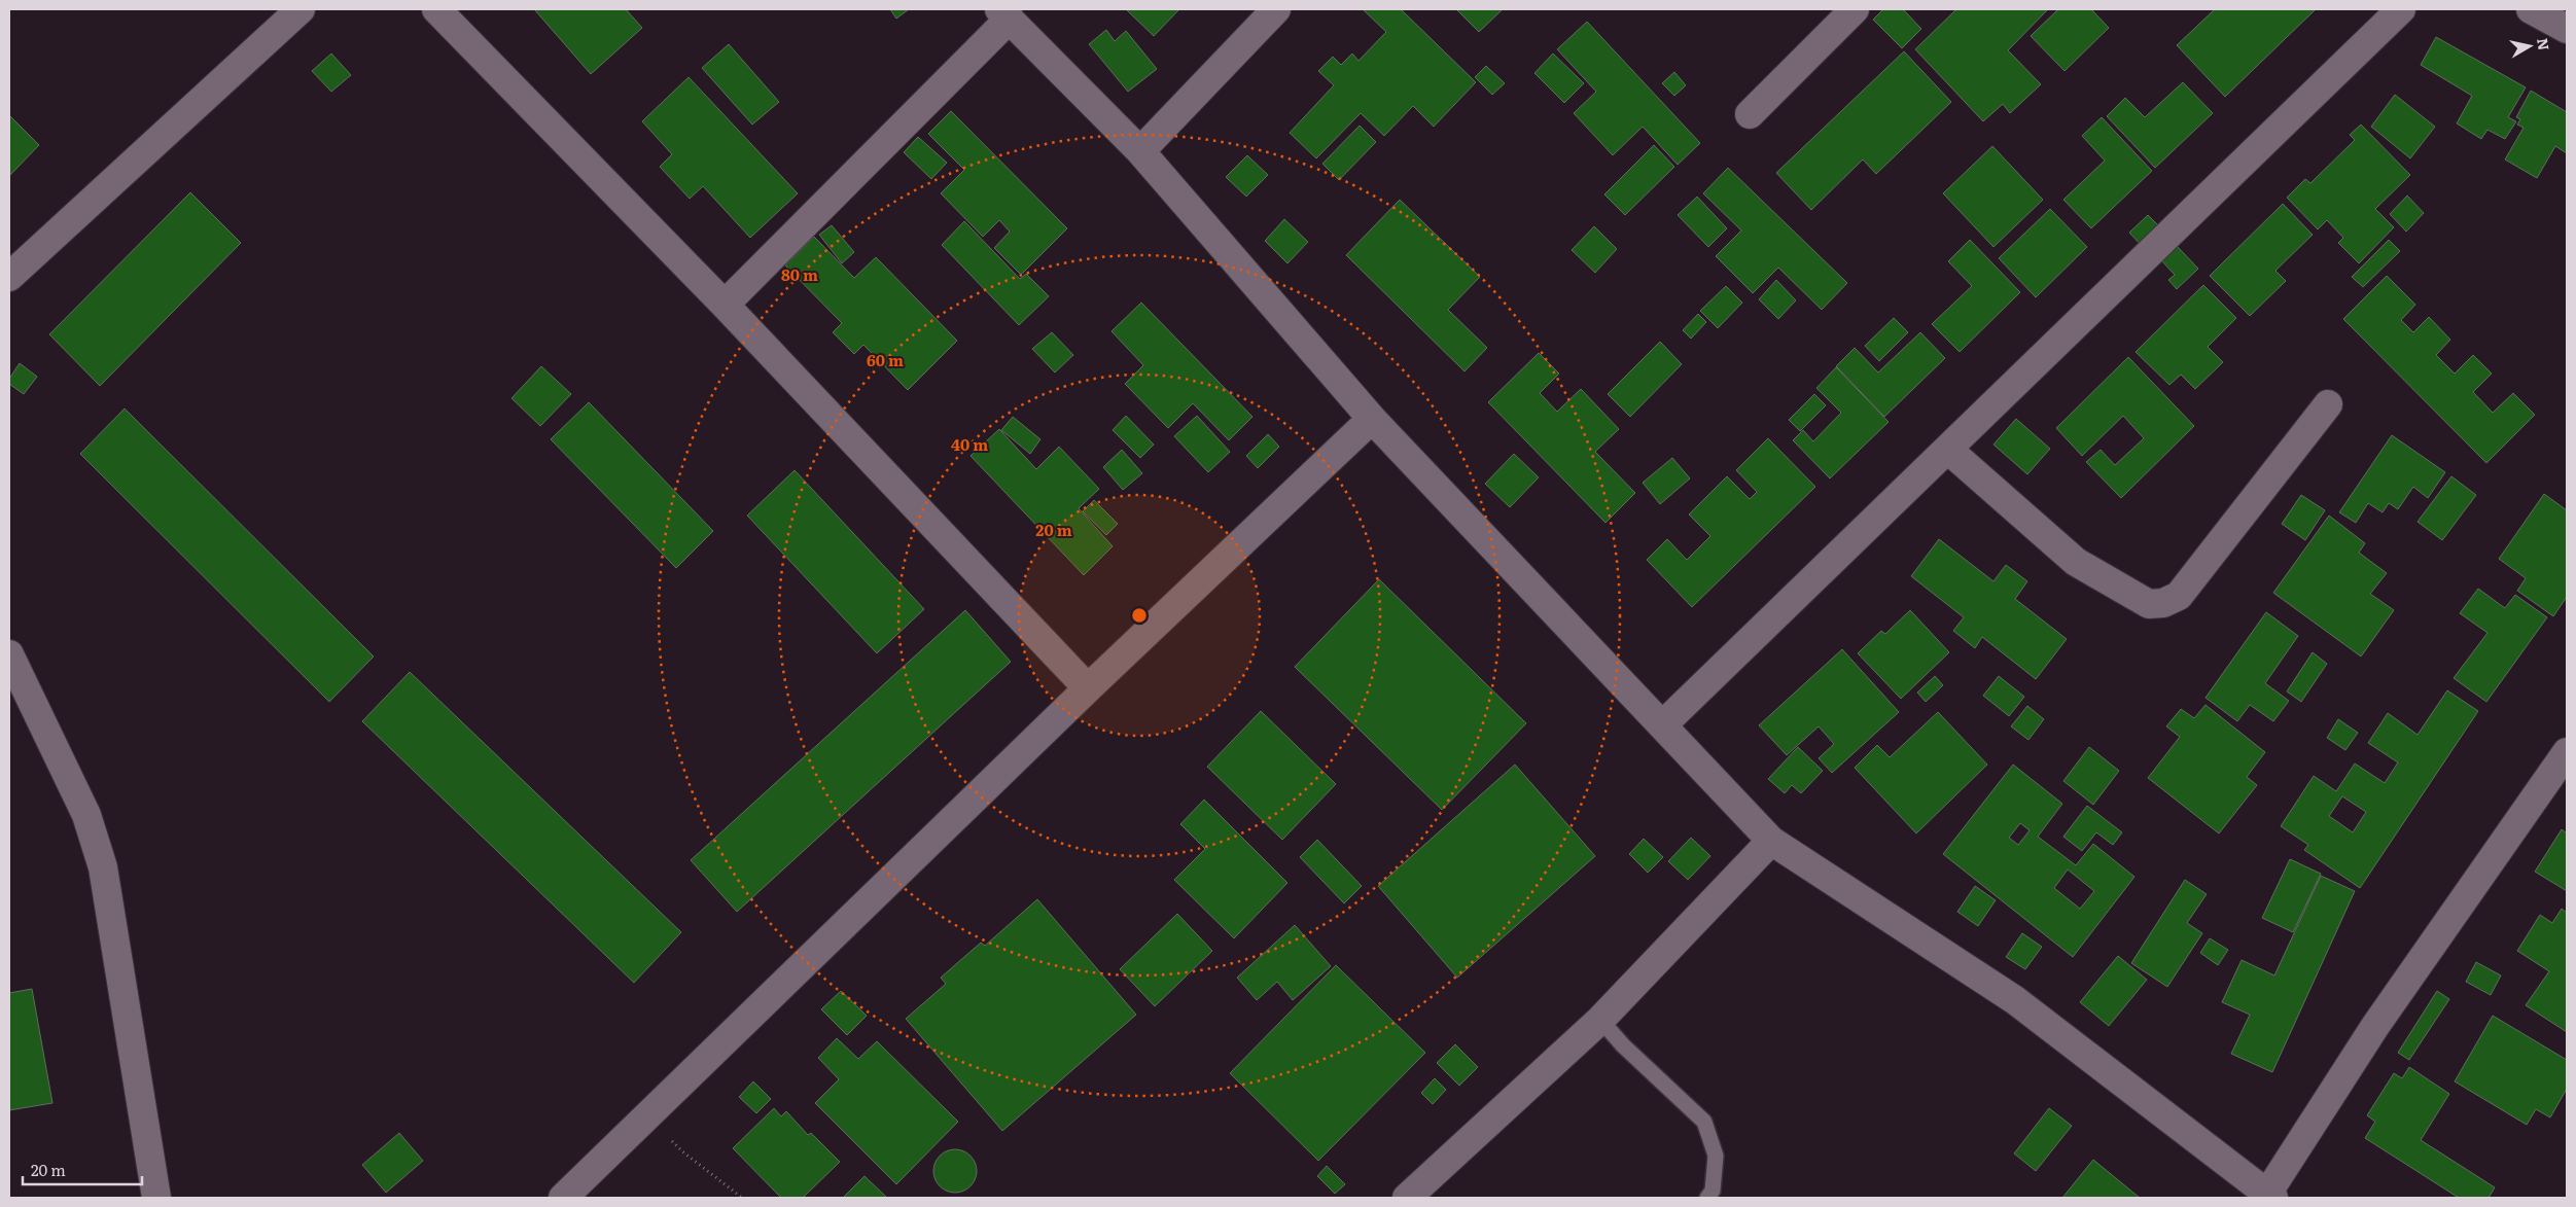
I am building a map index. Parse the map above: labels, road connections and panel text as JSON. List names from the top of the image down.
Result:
{
  "scale_bar": "20 m",
  "north": "right",
  "rings": [
    "80 m",
    "60 m",
    "40 m",
    "20 m"
  ]
}
